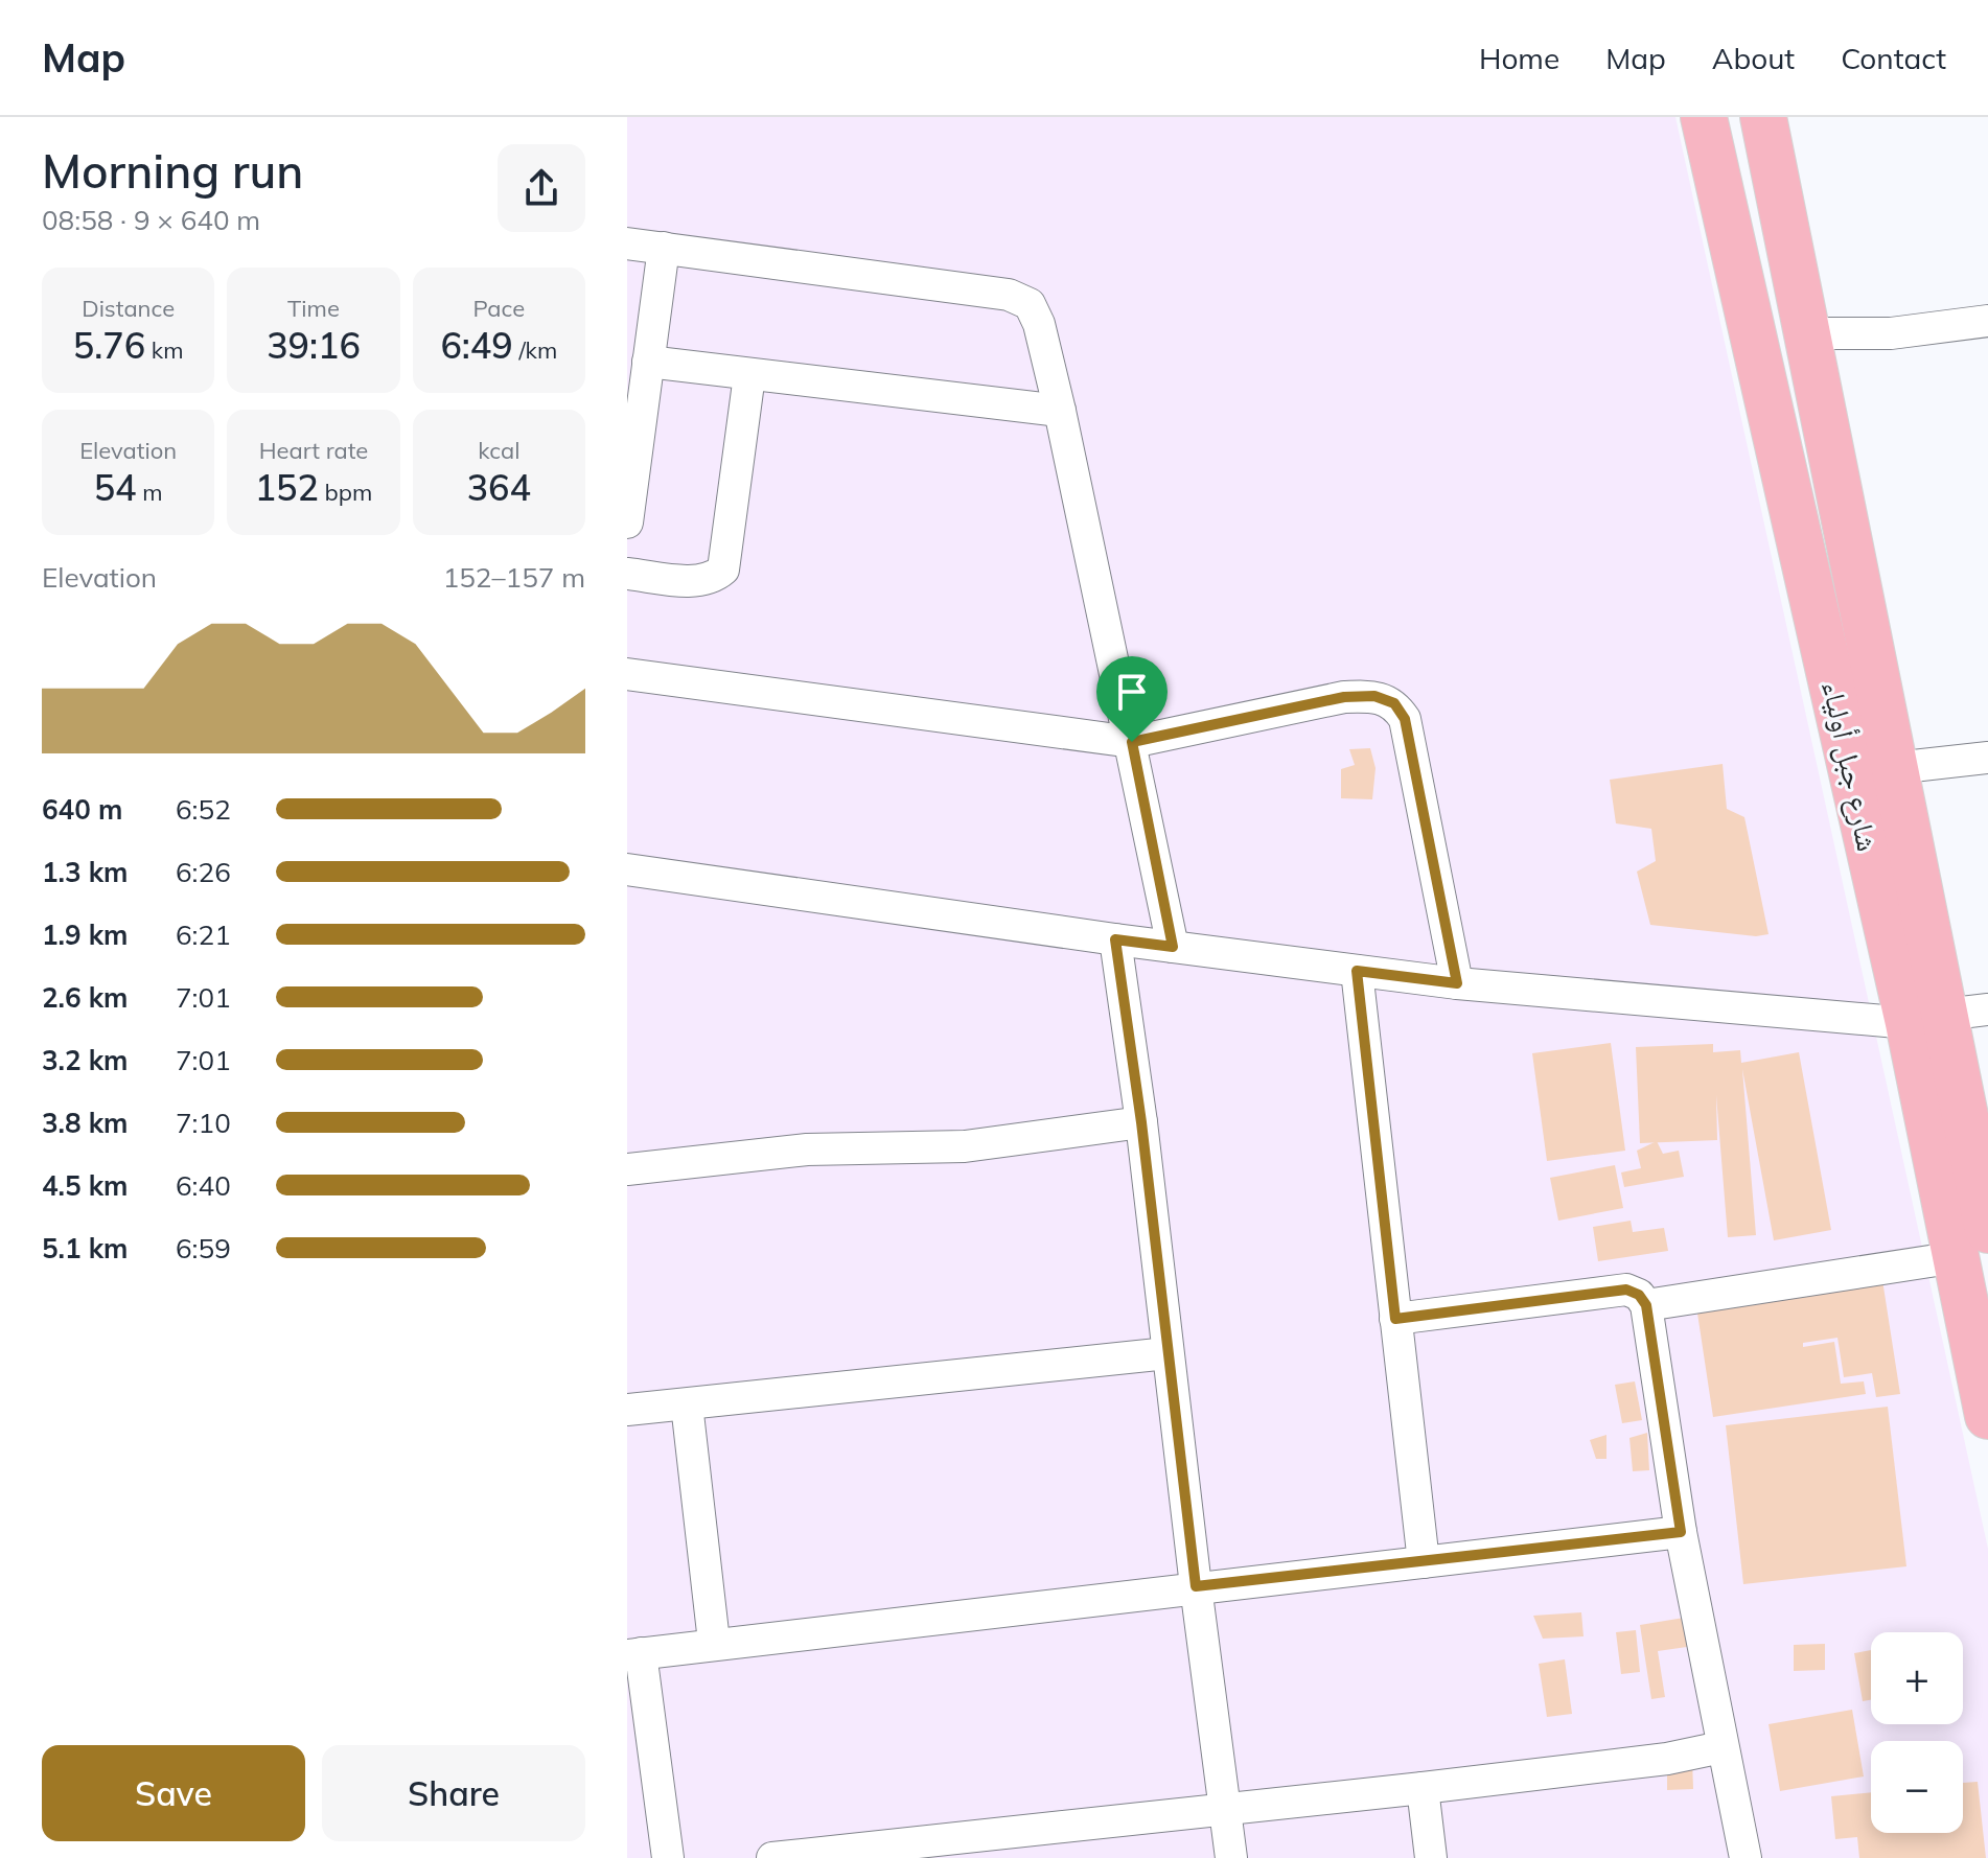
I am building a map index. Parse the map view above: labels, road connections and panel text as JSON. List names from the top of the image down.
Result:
{
  "streets": {
    "main road": ["شارع جبل أولياء"]
  },
  "page": {
    "header": "Map",
    "nav": [
      "Home",
      "Map",
      "About",
      "Contact"
    ],
    "heading": ["Morning run", "08:58 · 9 × 640 m"],
    "stats": [
      ["Distance", "5.76 km"],
      ["Time", "39:16"],
      ["Pace", "6:49 /km"],
      ["Elevation", "54 m"],
      ["Heart rate", "152 bpm"],
      ["kcal", "364"]
    ],
    "chart": ["Elevation", "152–157 m"],
    "list": [
      {
        "name": "640 m",
        "note": "6:52"
      },
      {
        "name": "1.3 km",
        "note": "6:26"
      },
      {
        "name": "1.9 km",
        "note": "6:21"
      },
      {
        "name": "2.6 km",
        "note": "7:01"
      },
      {
        "name": "3.2 km",
        "note": "7:01"
      },
      {
        "name": "3.8 km",
        "note": "7:10"
      },
      {
        "name": "4.5 km",
        "note": "6:40"
      },
      {
        "name": "5.1 km",
        "note": "6:59"
      }
    ],
    "map_buttons": ["+", "−"],
    "buttons": ["Save", "Share"]
  }
}
